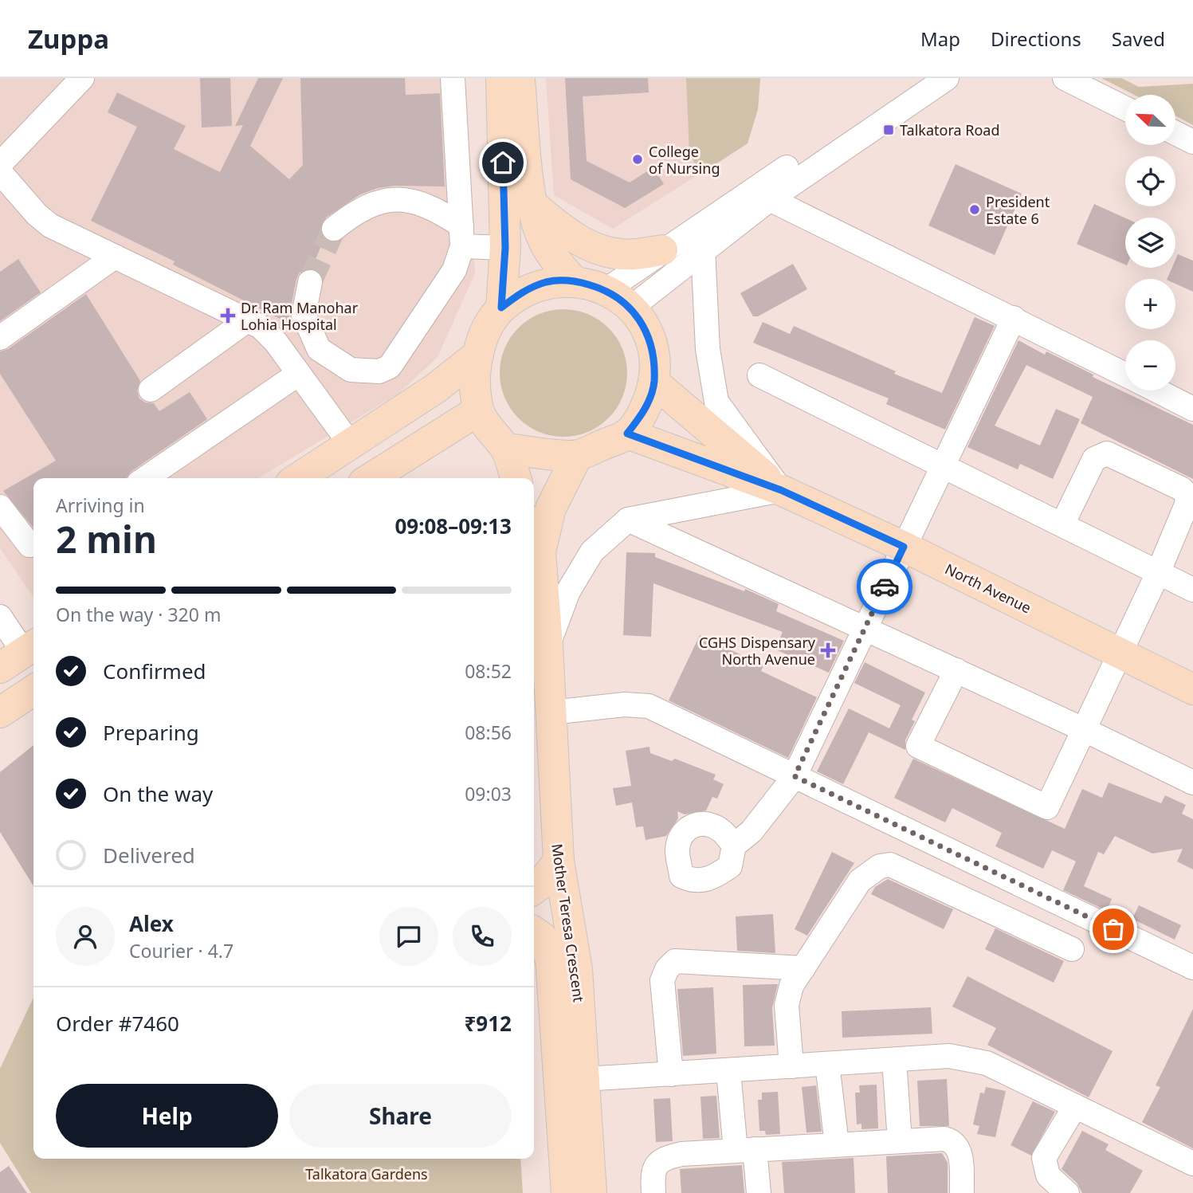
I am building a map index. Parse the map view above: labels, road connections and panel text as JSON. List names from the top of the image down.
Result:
{
  "streets": {
    "main road": ["North Avenue", "Mother Teresa Crescent"]
  },
  "crossings": [
    ["North Avenue", "Mother Teresa Crescent"]
  ],
  "parks": ["Talkatora Gardens"],
  "places": {
    "transit": ["Talkatora Road"],
    "other": ["College of Nursing", "President Estate 6"],
    "health": ["Dr. Ram Manohar Lohia Hospital", "CGHS Dispensary North Avenue"]
  },
  "north": "top left",
  "page": {
    "header": "Zuppa",
    "nav": ["Map", "Directions", "Saved"],
    "map_buttons": ["+", "−"],
    "heading": ["2 min", "Arriving in", "09:08–09:13"],
    "panel": [
      "Alex",
      "Courier · 4.7",
      "Order #7460",
      "₹912"
    ],
    "bar": "On the way · 320 m",
    "list": [
      ["Confirmed", "08:52"],
      ["Preparing", "08:56"],
      ["On the way", "09:03"],
      "Delivered"
    ],
    "buttons": ["Help", "Share"]
  }
}
